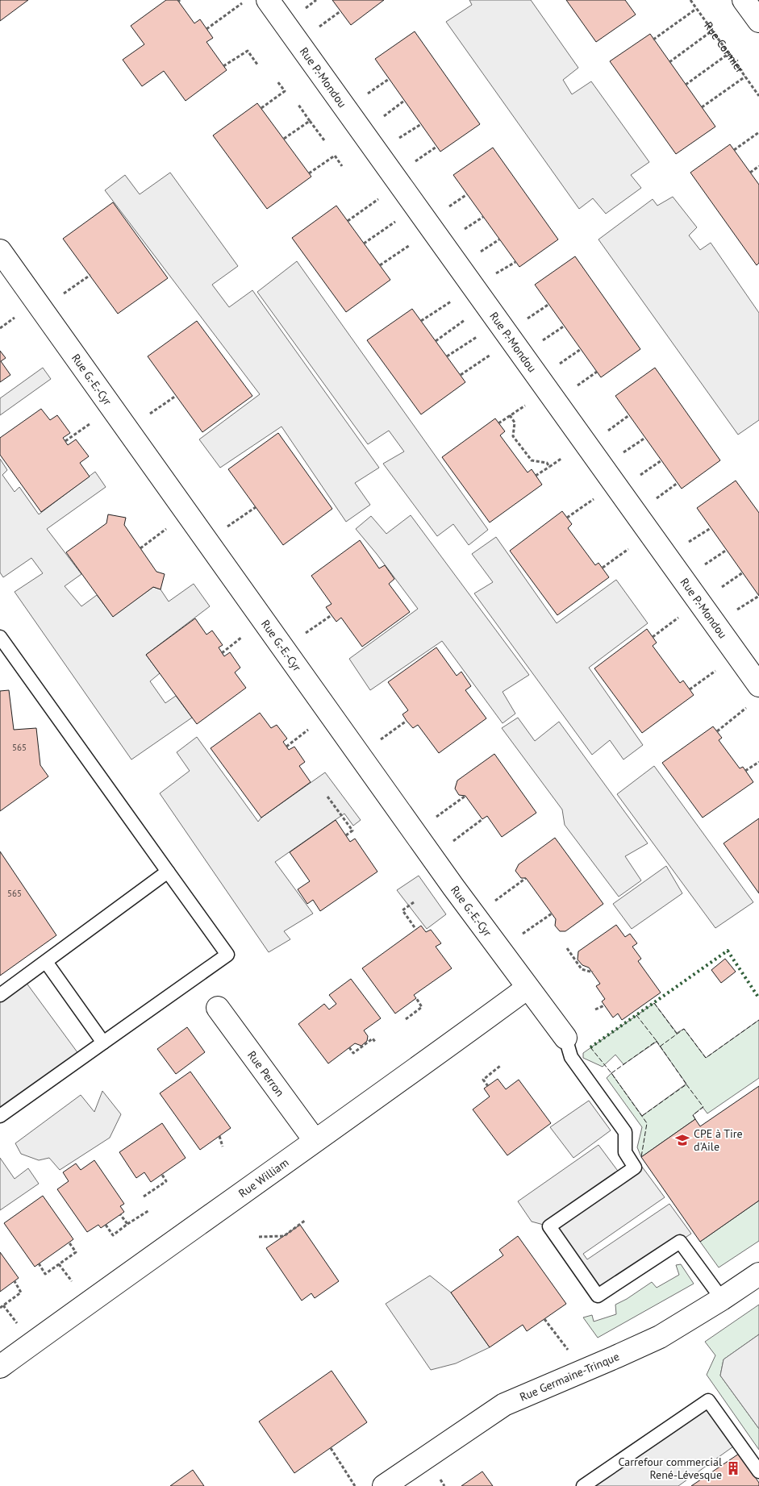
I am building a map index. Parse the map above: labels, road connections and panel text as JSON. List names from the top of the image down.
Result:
{
  "streets": {
    "street": [
      "Rue P.-Mondou",
      "Rue G.-E.-Cyr",
      "Rue Perron",
      "Rue William",
      "Rue Germaine-Trinque"
    ],
    "path": ["Rue Cormier"]
  },
  "crossings": [
    ["Rue G.-E.-Cyr", "Rue William"],
    ["Rue Perron", "Rue William"]
  ],
  "places": {
    "school or university": ["CPE à Tire d'Aile"],
    "building": ["Carrefour commercial René-Lévesque"]
  },
  "house_numbers": ["565", "565"]
}
